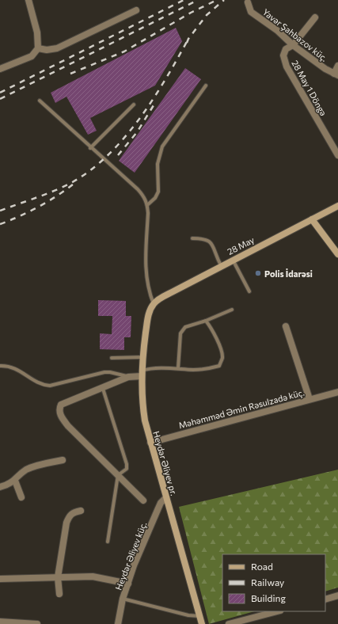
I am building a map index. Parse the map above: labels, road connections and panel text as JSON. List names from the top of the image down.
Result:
{
  "streets": {
    "main road": ["28 May", "Heydər Əliyev pr."],
    "street": [
      "Yavər Şahbazov küç.",
      "28 May 1 Döngə",
      "Məhəmməd Əmin Rəsulzadə küç.",
      "Heydər Əliyev küç."
    ]
  },
  "crossings": [
    ["Yavər Şahbazov küç.", "28 May 1 Döngə"],
    ["28 May", "Heydər Əliyev pr."],
    ["Məhəmməd Əmin Rəsulzadə küç.", "Heydər Əliyev pr."],
    ["Heydər Əliyev pr.", "Heydər Əliyev küç."]
  ],
  "places": ["Polis İdarəsi"],
  "legend": ["Road", "Railway", "Building"]
}
